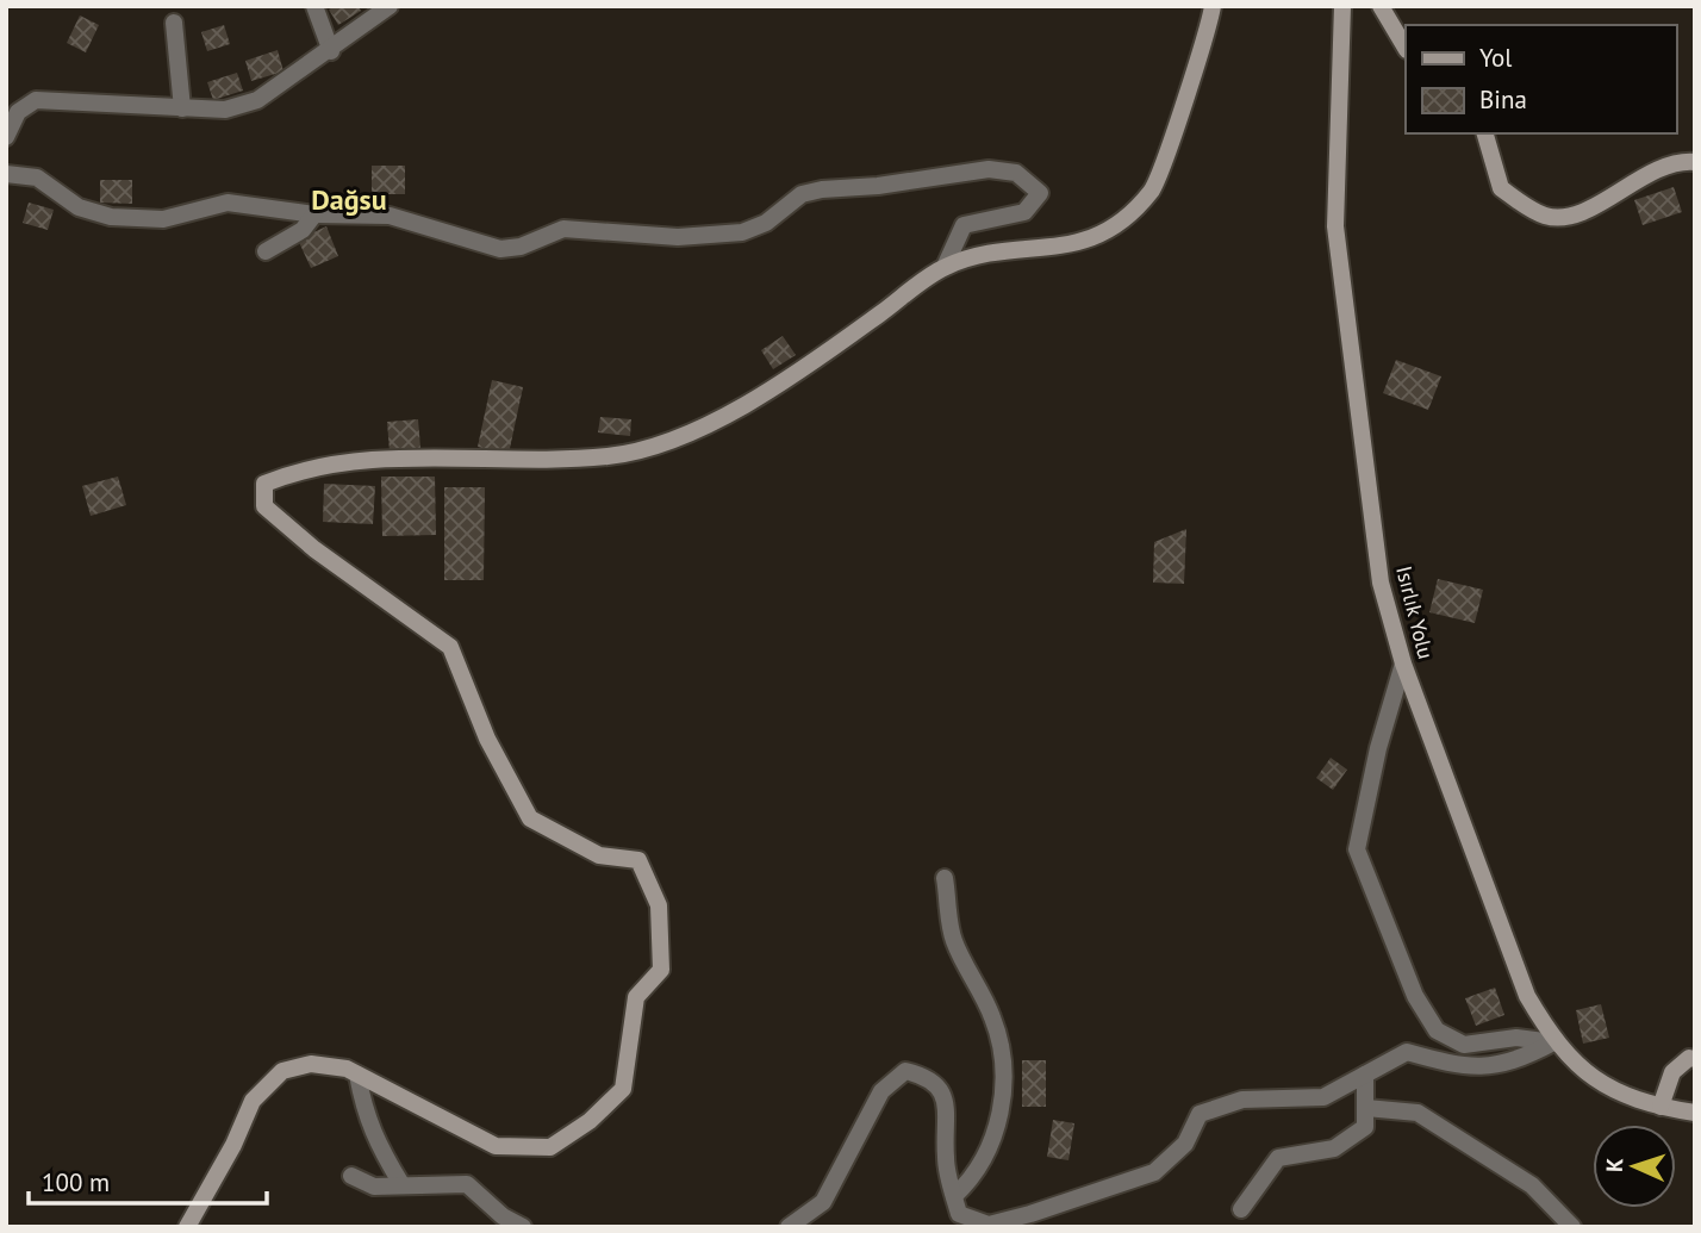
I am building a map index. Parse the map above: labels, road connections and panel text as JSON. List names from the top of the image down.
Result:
{
  "streets": {
    "street": ["Isırlık Yolu"]
  },
  "districts": ["Dağsu"],
  "legend": ["Yol", "Bina"],
  "scale_bar": "100 m",
  "north": "left"
}
